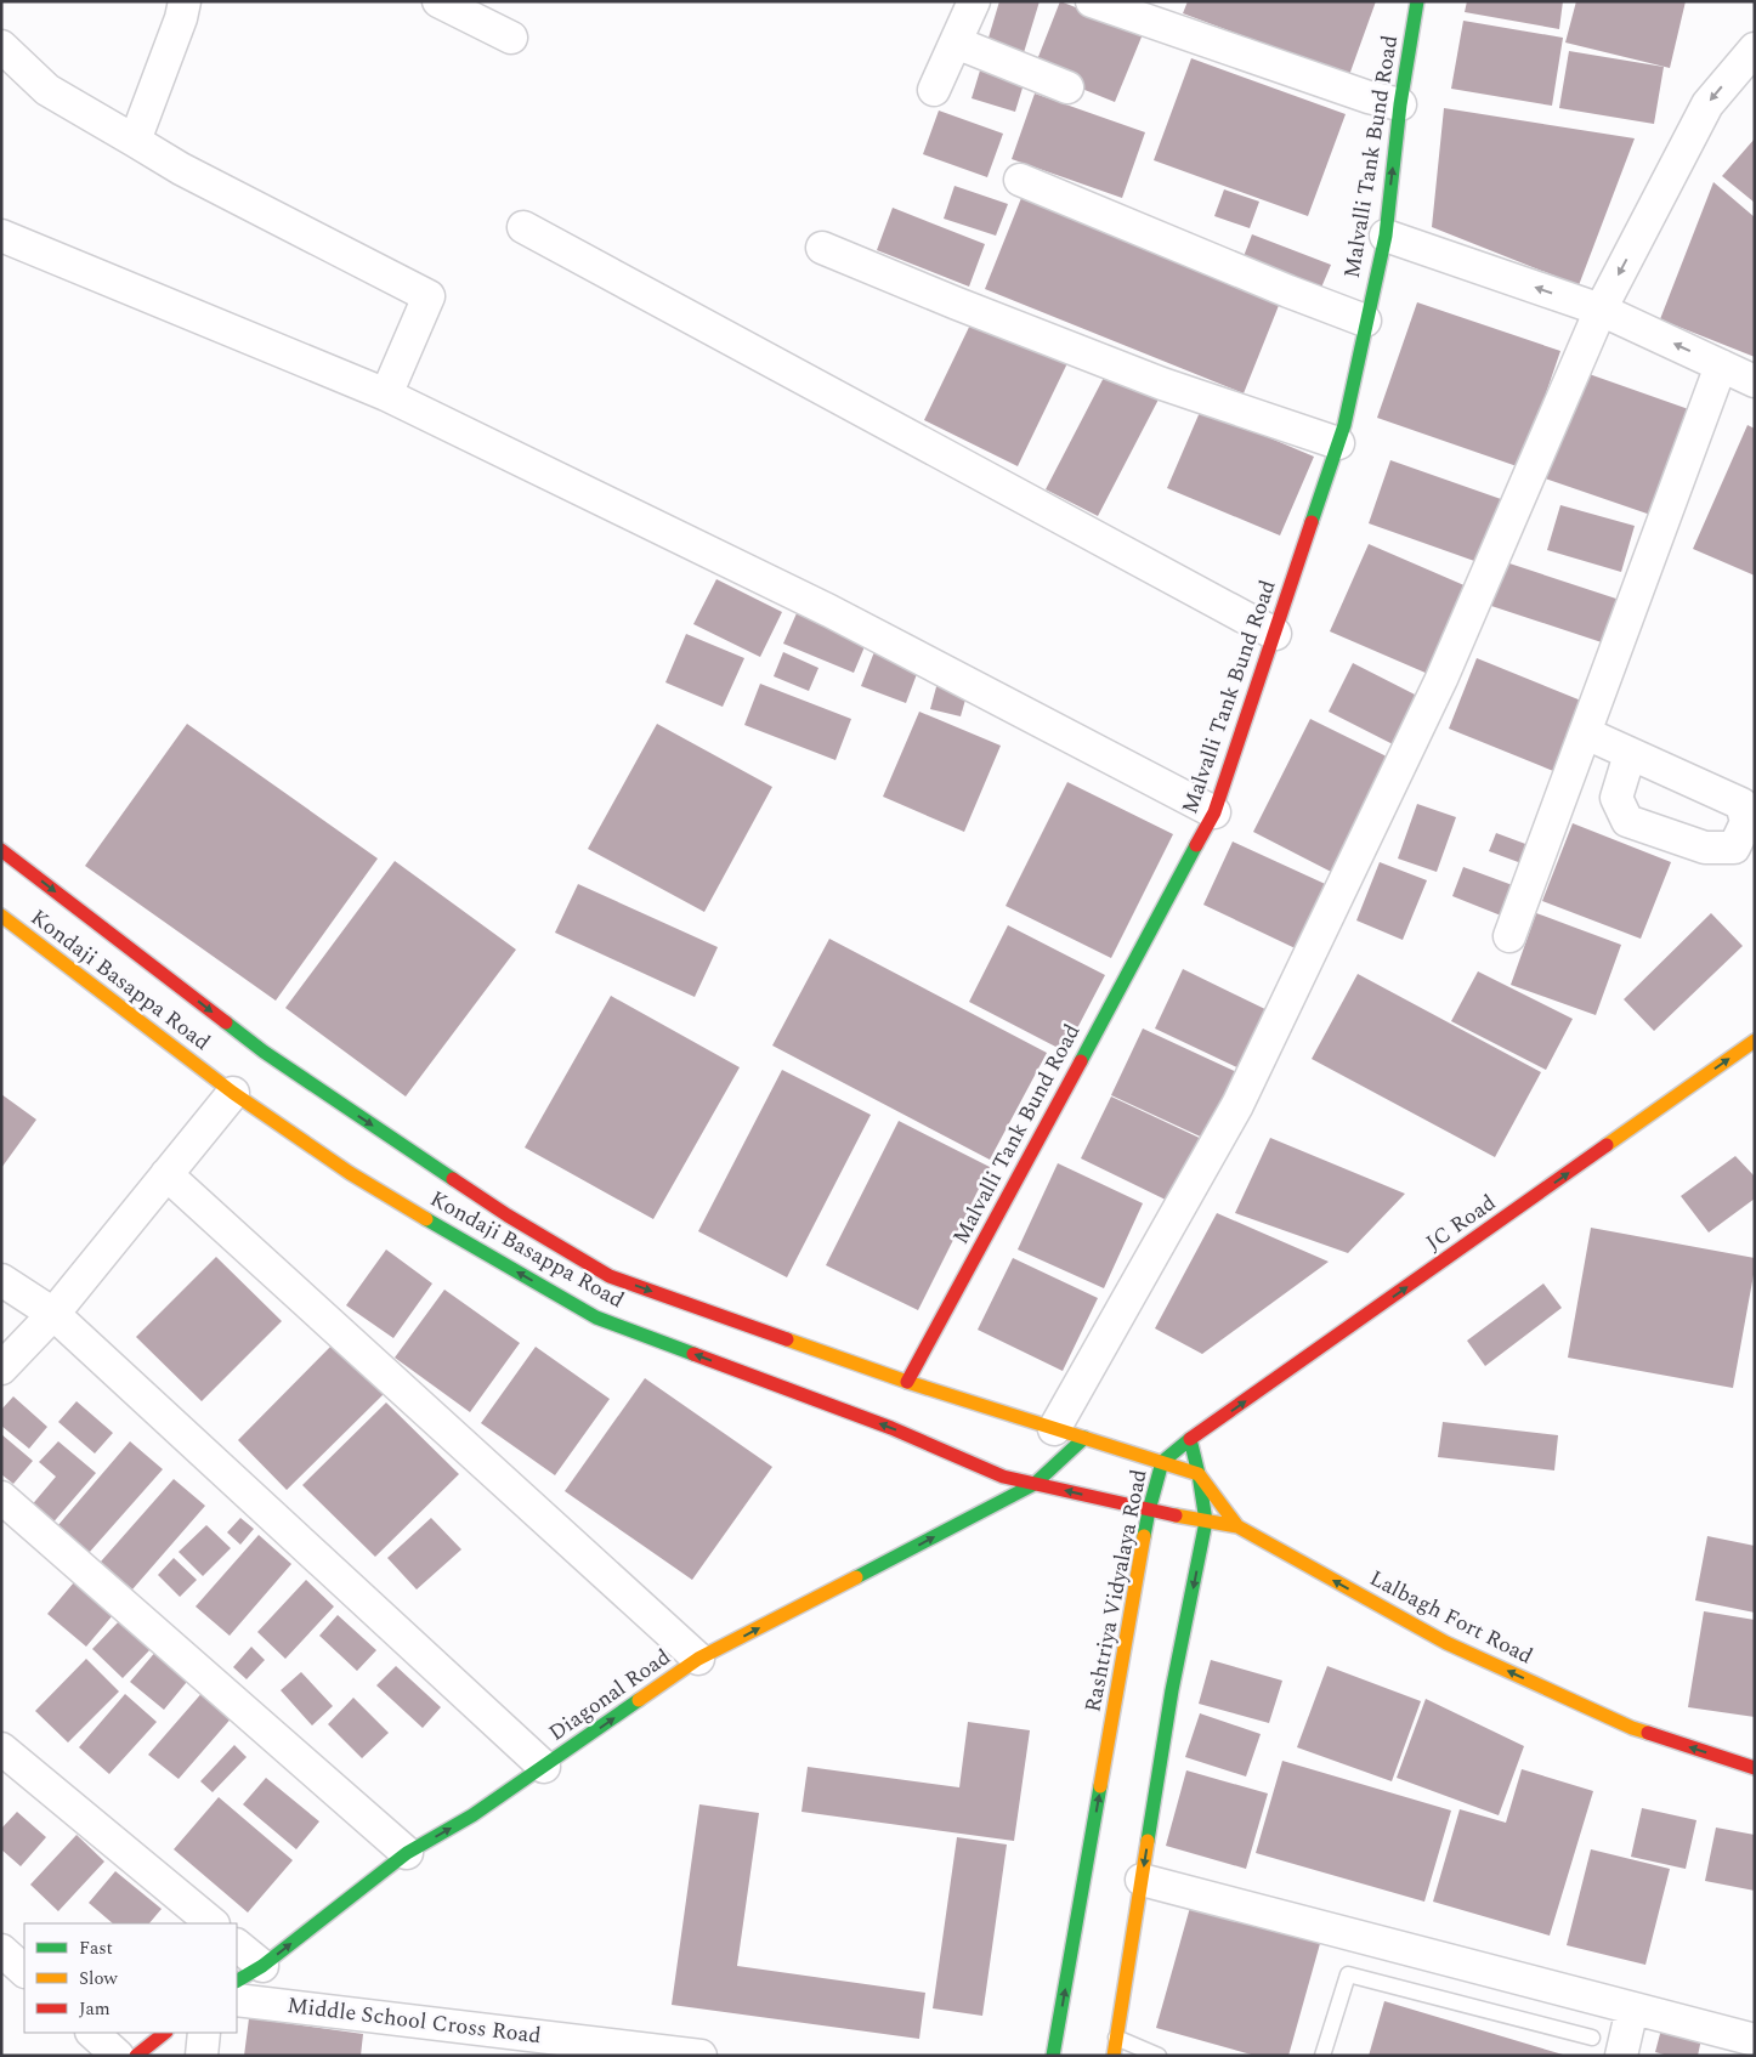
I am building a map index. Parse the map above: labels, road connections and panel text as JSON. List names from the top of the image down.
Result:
{
  "streets": {
    "main road": [
      "Malvalli Tank Bund Road",
      "Kondaji Basappa Road",
      "JC Road",
      "Rashtriya Vidyalaya Road",
      "Lalbagh Fort Road",
      "Diagonal Road"
    ],
    "street": ["Middle School Cross Road"]
  },
  "crossings": [
    ["Malvalli Tank Bund Road", "Kondaji Basappa Road"],
    ["Kondaji Basappa Road", "Rashtriya Vidyalaya Road"],
    ["Kondaji Basappa Road", "Lalbagh Fort Road"],
    ["Kondaji Basappa Road", "Diagonal Road"],
    ["JC Road", "Rashtriya Vidyalaya Road"],
    ["Rashtriya Vidyalaya Road", "Lalbagh Fort Road"]
  ],
  "one_way": ["JC Road", "Lalbagh Fort Road", "Diagonal Road"],
  "legend": ["Fast", "Slow", "Jam"]
}
